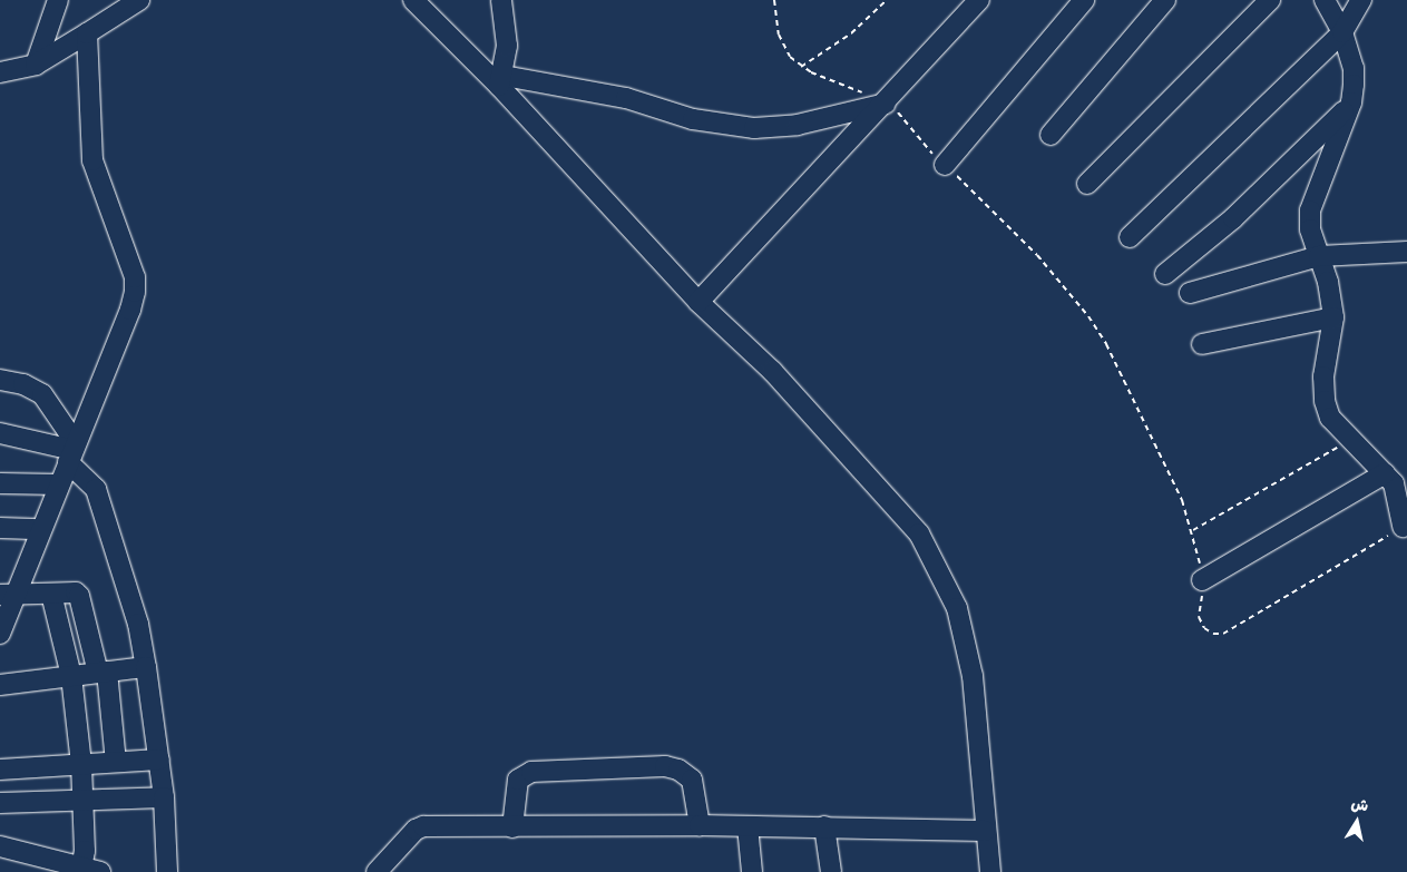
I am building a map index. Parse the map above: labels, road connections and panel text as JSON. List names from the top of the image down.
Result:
{
  "north": "top"
}
